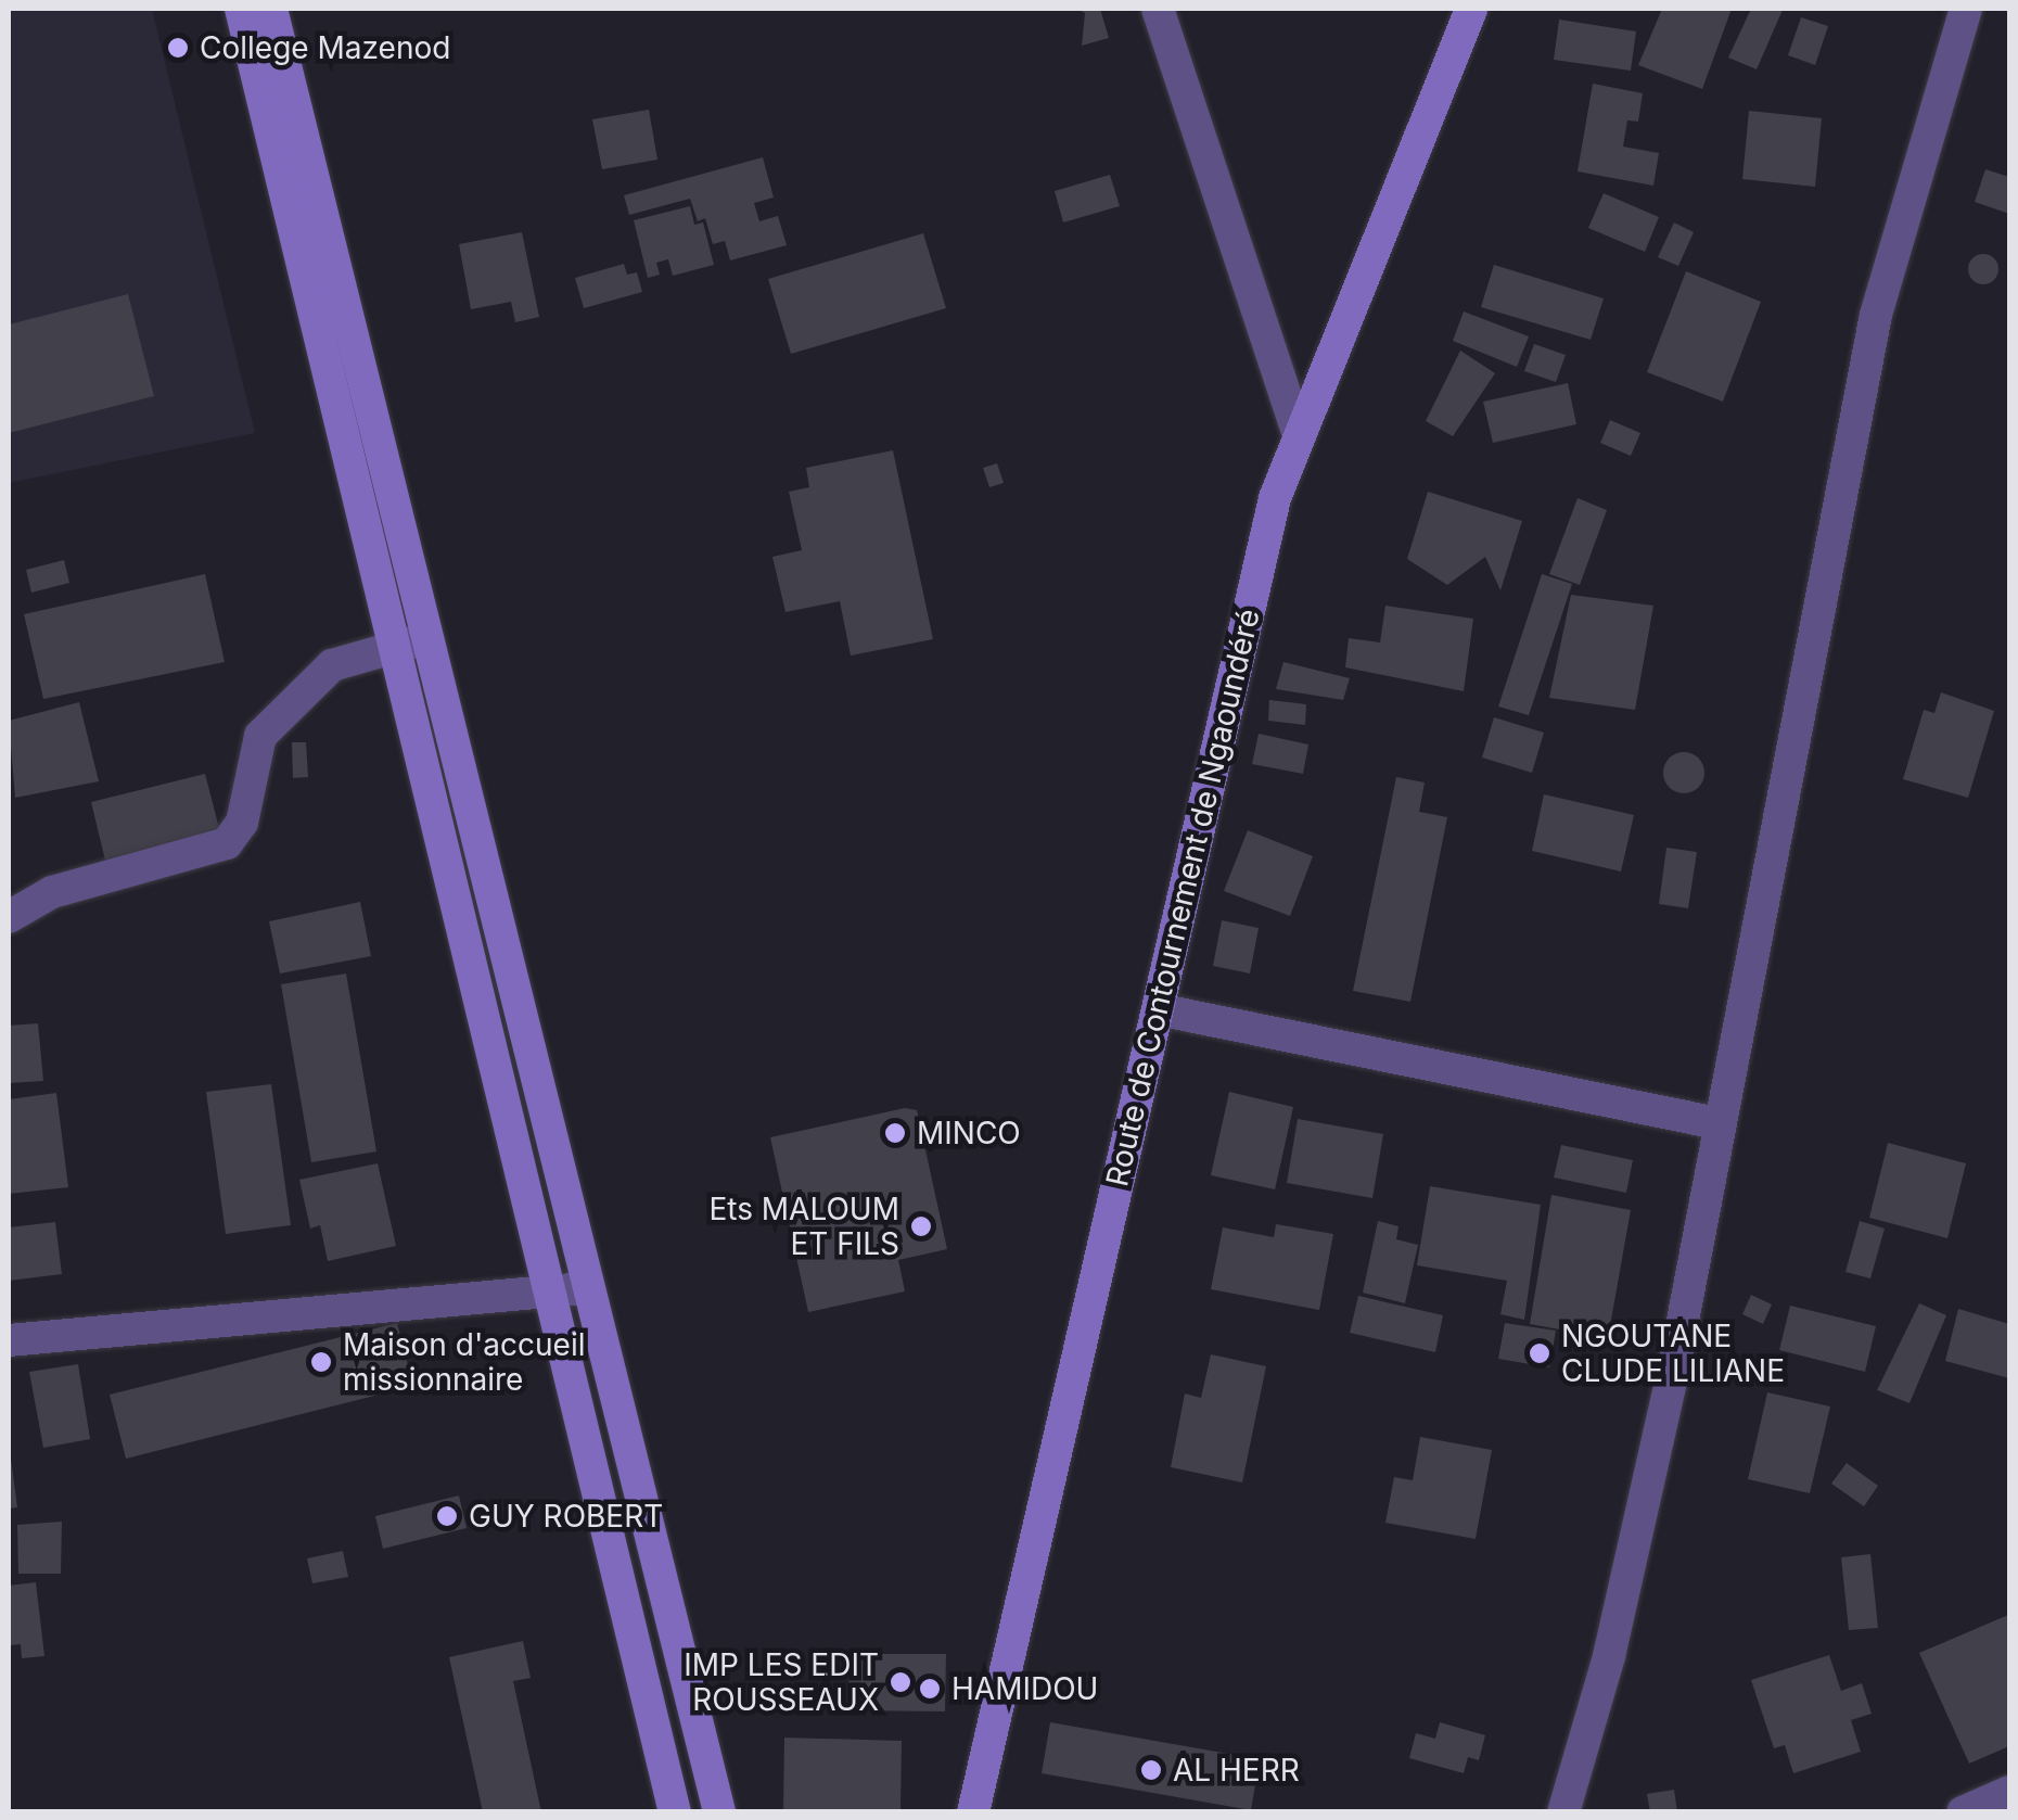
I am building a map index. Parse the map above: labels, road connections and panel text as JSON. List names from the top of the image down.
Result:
{
  "streets": {
    "main road": ["Route de Contournement de Ngaoundéré"]
  },
  "places": [
    "College Mazenod",
    "MINCO",
    "Ets MALOUM ET FILS",
    "NGOUTANE CLUDE LILIANE",
    "Maison d'accueil missionnaire",
    "GUY ROBERT",
    "IMP LES EDIT ROUSSEAUX",
    "HAMIDOU",
    "AL HERR"
  ]
}
